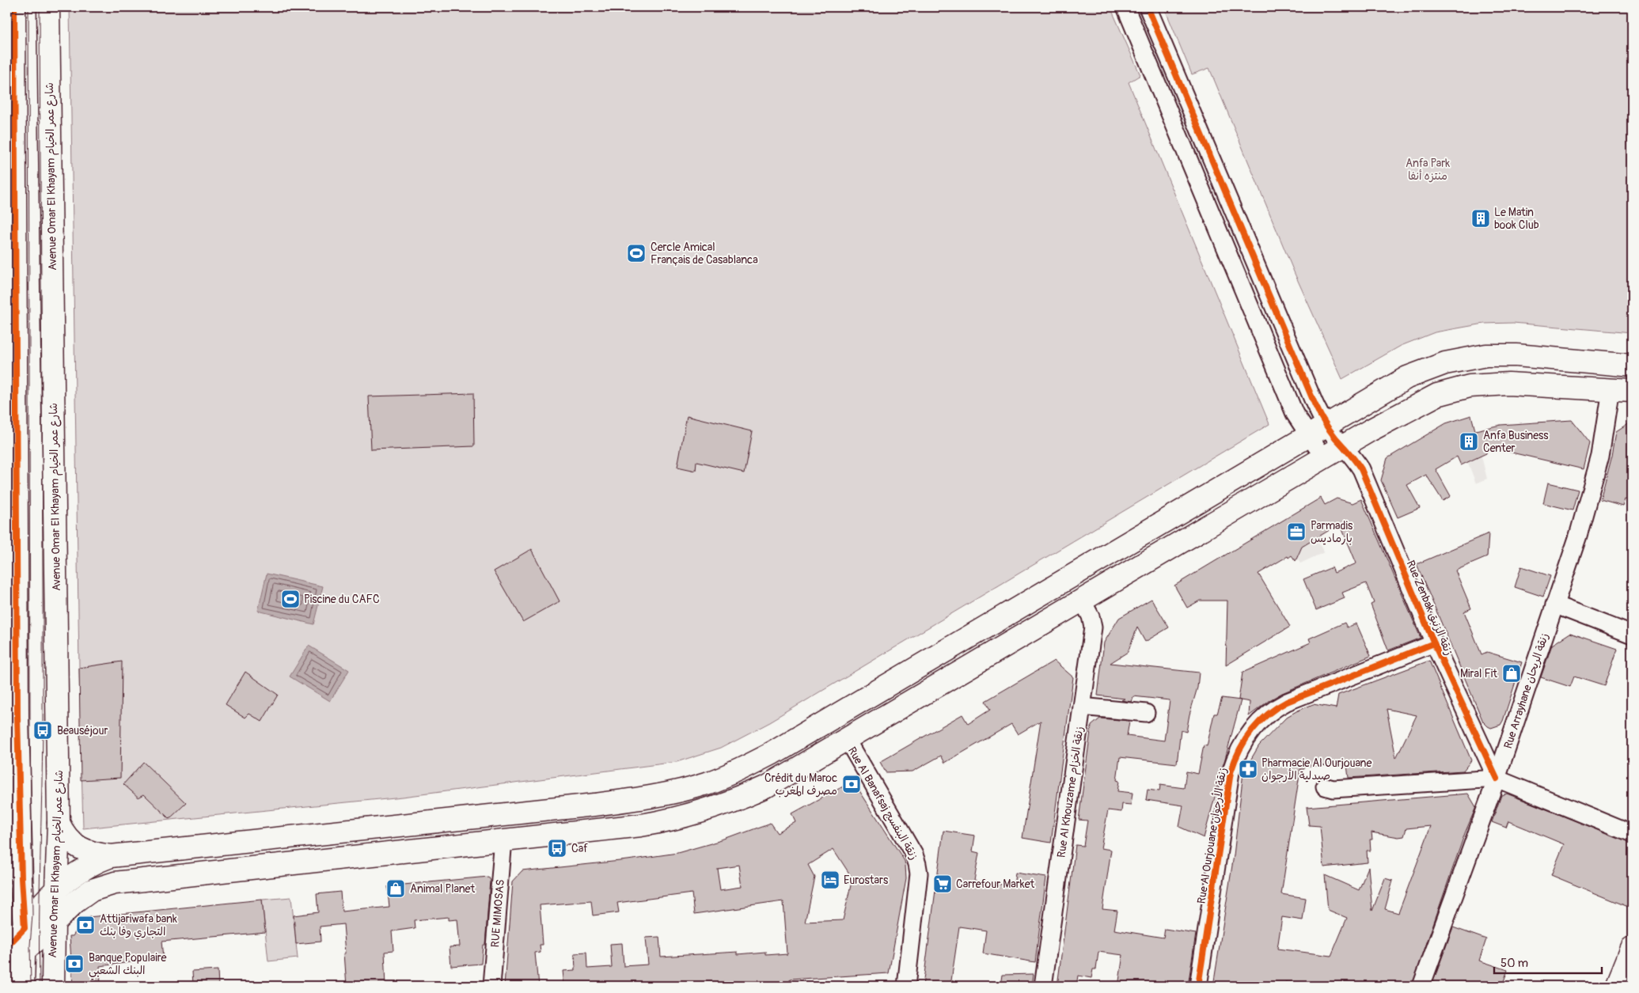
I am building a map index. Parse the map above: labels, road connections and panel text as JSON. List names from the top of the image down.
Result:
{
  "streets": {
    "main road": ["Avenue Omar El Khayam شارع عمر الخيام"],
    "street": [
      "Rue Zenbak زنقة الزنبق",
      "Rue Arrayhane زنقة الريحان",
      "Rue Al Khouzame زنقة الخزام",
      "Rue Al Banafsaj زنقة البنفسج",
      "Rue Al Ourjouane زنقة الأرجوان",
      "RUE MIMOSAS"
    ]
  },
  "crossings": [
    ["Rue Zenbak زنقة الزنبق", "Rue Arrayhane زنقة الريحان"],
    ["Rue Zenbak زنقة الزنبق", "Rue Al Ourjouane زنقة الأرجوان"]
  ],
  "parks": ["Anfa Park منتزه أنفا"],
  "places": {
    "building": ["Le Matin book Club", "Anfa Business Center"],
    "sports": ["Cercle Amical Français de Casablanca", "Piscine du CAFC"],
    "office": ["Parmadis بارماديس"],
    "shop": ["Miral Fit", "Animal Planet"],
    "bus stop": ["Beauséjour", "Caf"],
    "pharmacy": ["Pharmacie Al Ourjouane صيدلية الأرجوان"],
    "bank": ["Crédit du Maroc مصرف المغرب", "Attijariwafa bank التجاري وفا بنك", "Banque Populaire البنك الشعبي"],
    "hotel": ["Eurostars"],
    "supermarket": ["Carrefour Market"]
  },
  "scale_bar": "50 m"
}
